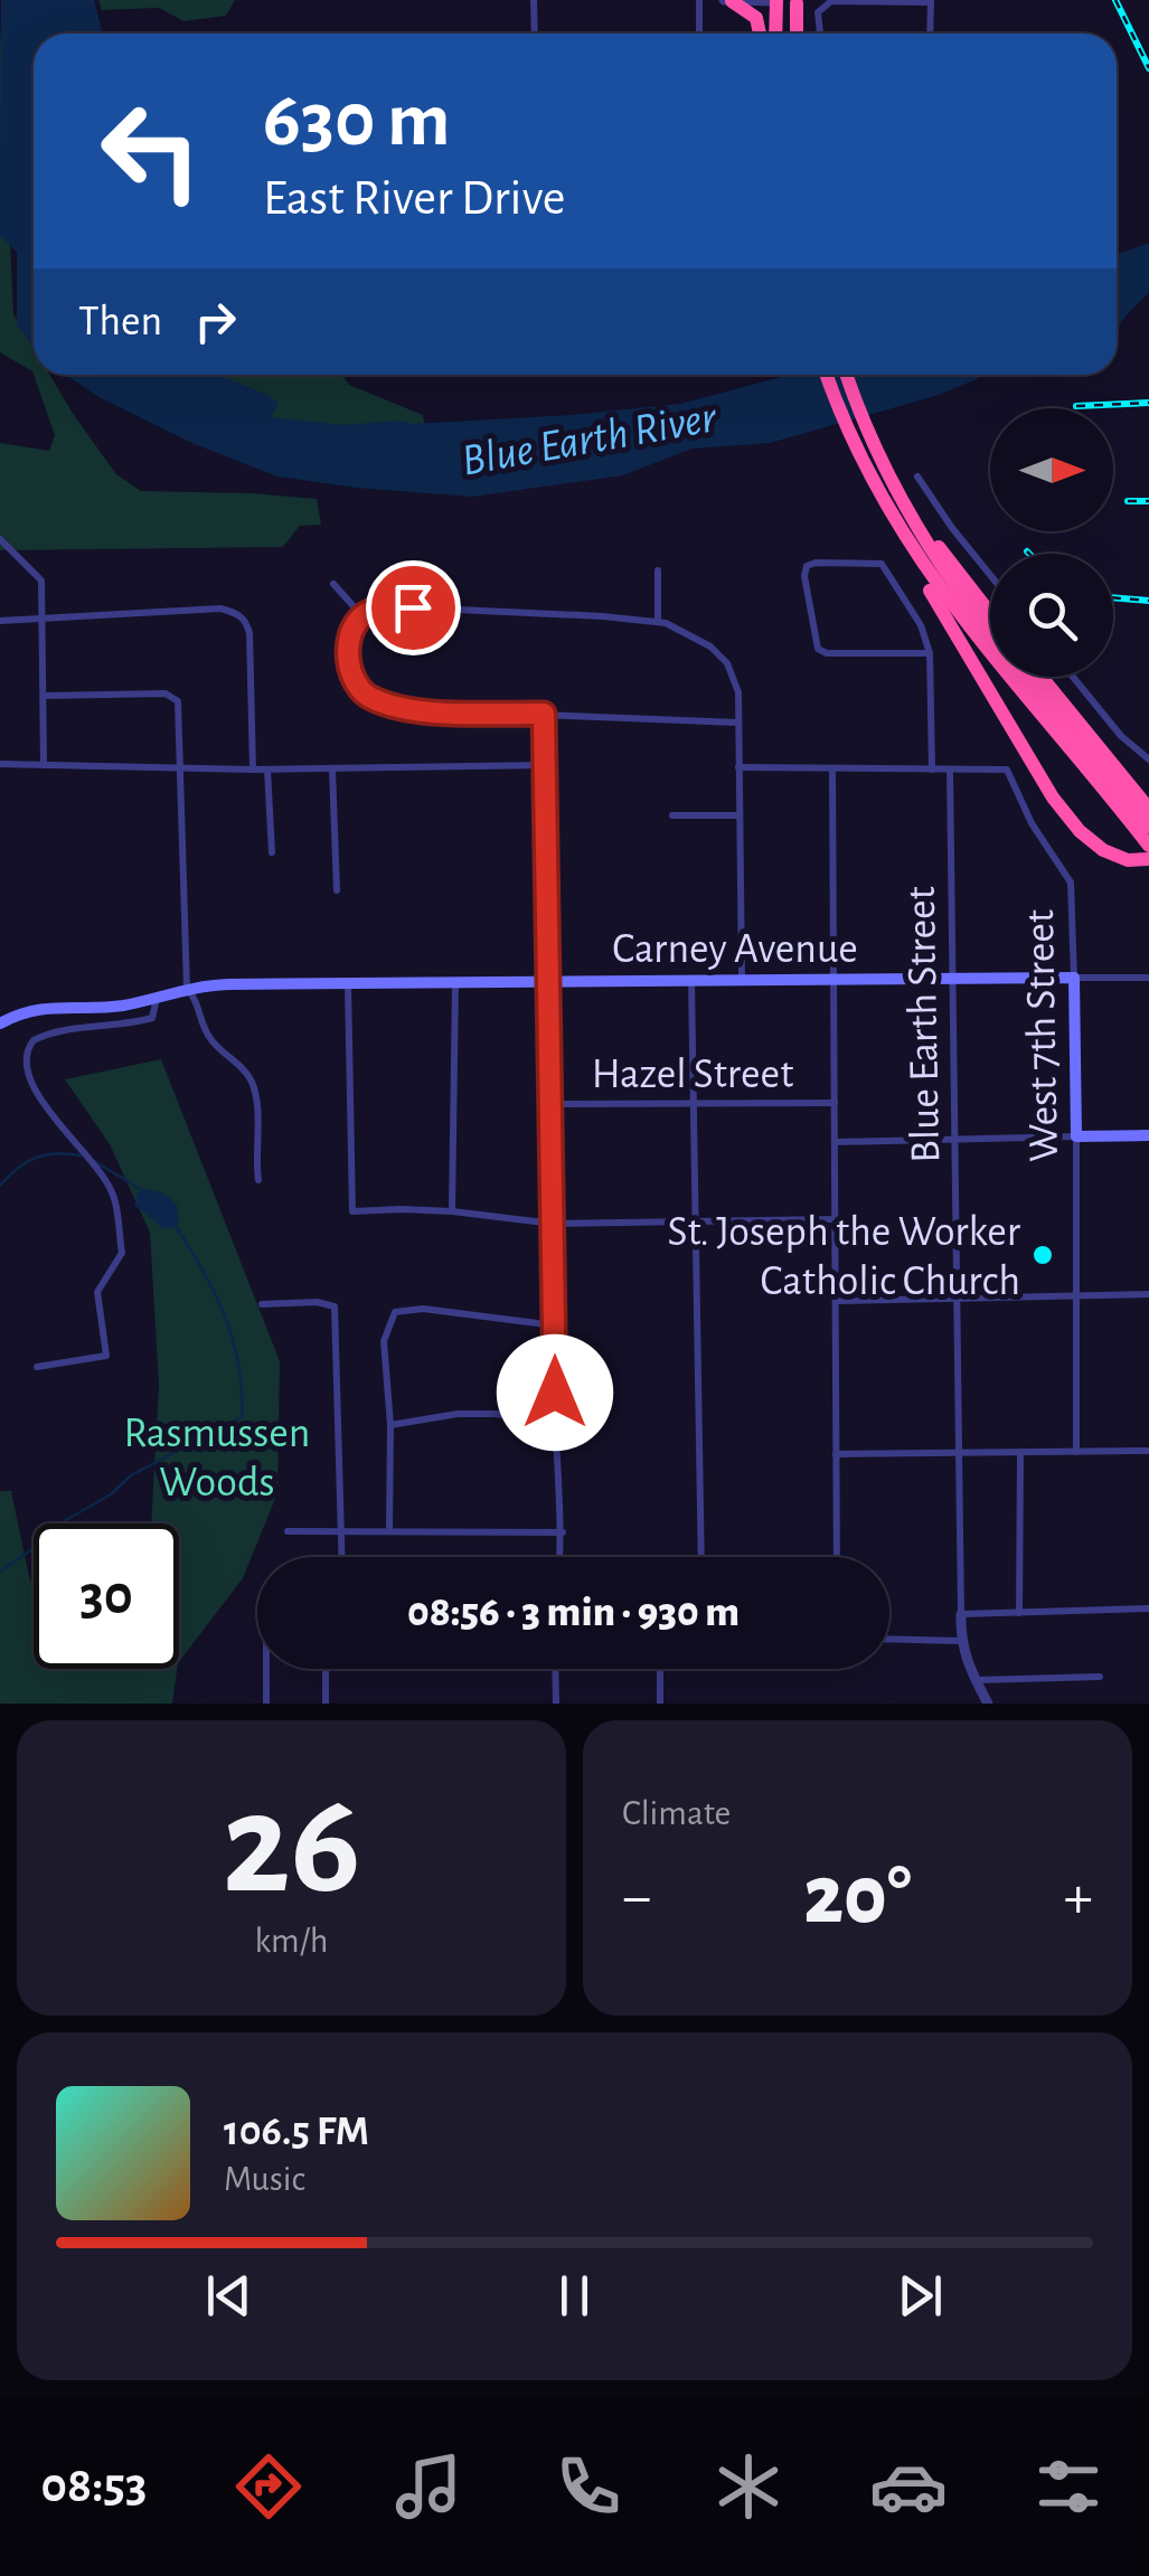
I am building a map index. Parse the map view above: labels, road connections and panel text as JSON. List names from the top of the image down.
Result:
{
  "streets": {
    "main road": ["Carney Avenue", "West 7th Street"],
    "street": ["Blue Earth Street", "Hazel Street"]
  },
  "crossings": [
    ["Carney Avenue", "Blue Earth Street"],
    ["Carney Avenue", "West 7th Street"],
    ["Blue Earth Street", "West 7th Street"]
  ],
  "water": ["Blue Earth River"],
  "parks": ["Rasmussen Woods"],
  "places": ["St. Joseph the Worker Catholic Church"],
  "north": "right",
  "page": {
    "turn": ["630 m", "East River Drive"],
    "then": "Then",
    "limit": "30",
    "trip": "08:56 · 3 min · 930 m",
    "tile": [
      ["26", "km/h"],
      "Climate"
    ],
    "heat": ["−", "20°", "+"],
    "song": ["106.5 FM", "Music"],
    "tabs": "08:53"
  }
}
